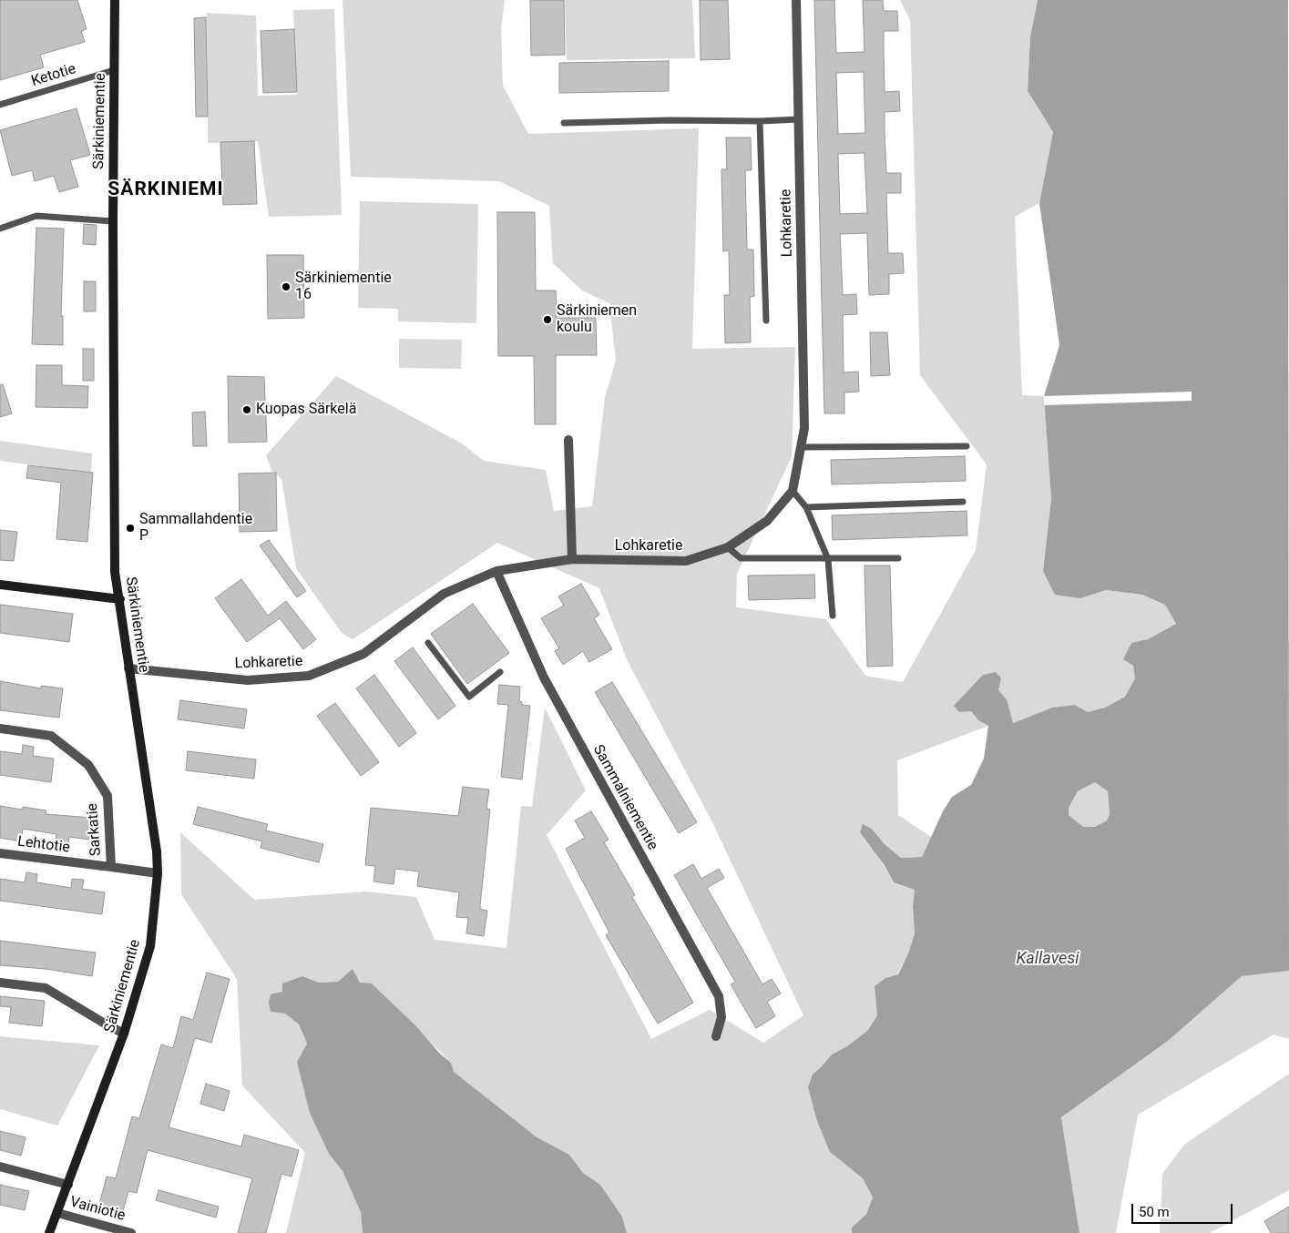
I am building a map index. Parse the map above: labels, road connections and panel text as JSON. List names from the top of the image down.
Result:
{
  "streets": {
    "street": [
      "Särkiniementie",
      "Lohkaretie",
      "Sammalniementie",
      "Sarkatie",
      "Lehtotie",
      "Vainiotie"
    ],
    "lane": ["Ketotie"]
  },
  "crossings": [
    ["Ketotie", "Särkiniementie"],
    ["Särkiniementie", "Lohkaretie"],
    ["Särkiniementie", "Sarkatie"],
    ["Särkiniementie", "Vainiotie"],
    ["Lohkaretie", "Sammalniementie"],
    ["Sarkatie", "Lehtotie"]
  ],
  "districts": ["SÄRKINIEMI"],
  "water": ["Kallavesi"],
  "places": [
    "Särkiniementie 16",
    "Särkiniemen koulu",
    "Kuopas Särkelä",
    "Sammallahdentie P"
  ],
  "scale_bar": "50 m"
}
